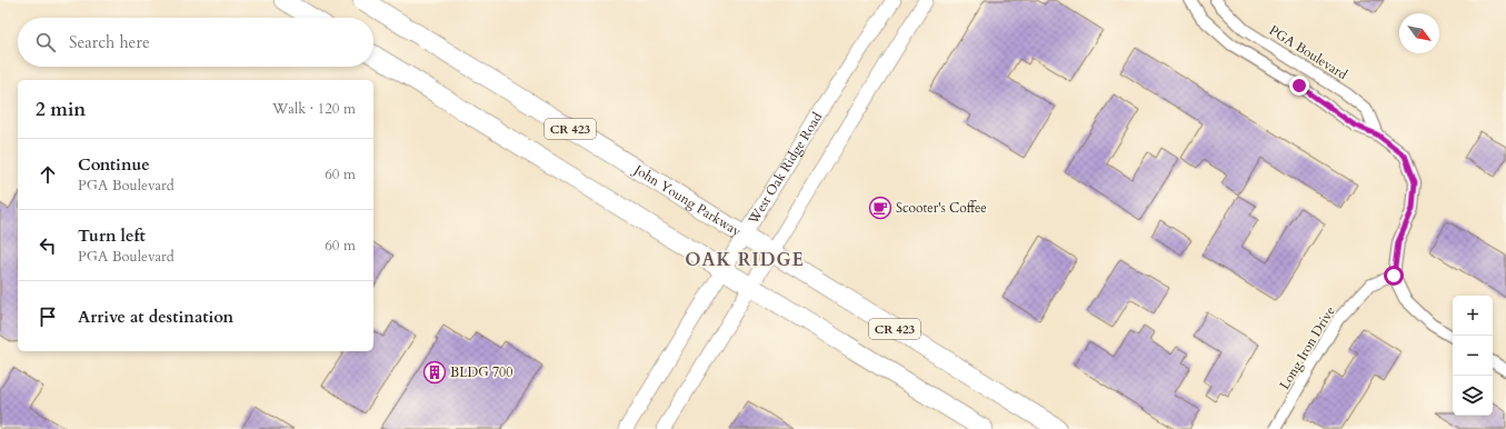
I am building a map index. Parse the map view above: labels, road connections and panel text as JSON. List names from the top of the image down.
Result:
{
  "streets": {
    "main road": ["CR 423", "John Young Parkway"],
    "street": ["PGA Boulevard", "West Oak Ridge Road", "Long Iron Drive"]
  },
  "crossings": [
    ["CR 423", "West Oak Ridge Road"],
    ["West Oak Ridge Road", "John Young Parkway"]
  ],
  "districts": ["OAK RIDGE"],
  "places": {
    "cafe": ["Scooter's Coffee"],
    "building": ["BLDG 700"]
  },
  "north": "bottom right",
  "page": {
    "search": "Search here",
    "heading": ["2 min", "Walk · 120 m"],
    "list": [
      ["Continue", "PGA Boulevard", "60 m"],
      ["Turn left", "PGA Boulevard", "60 m"],
      "Arrive at destination"
    ],
    "map_buttons": ["+", "−"]
  }
}
